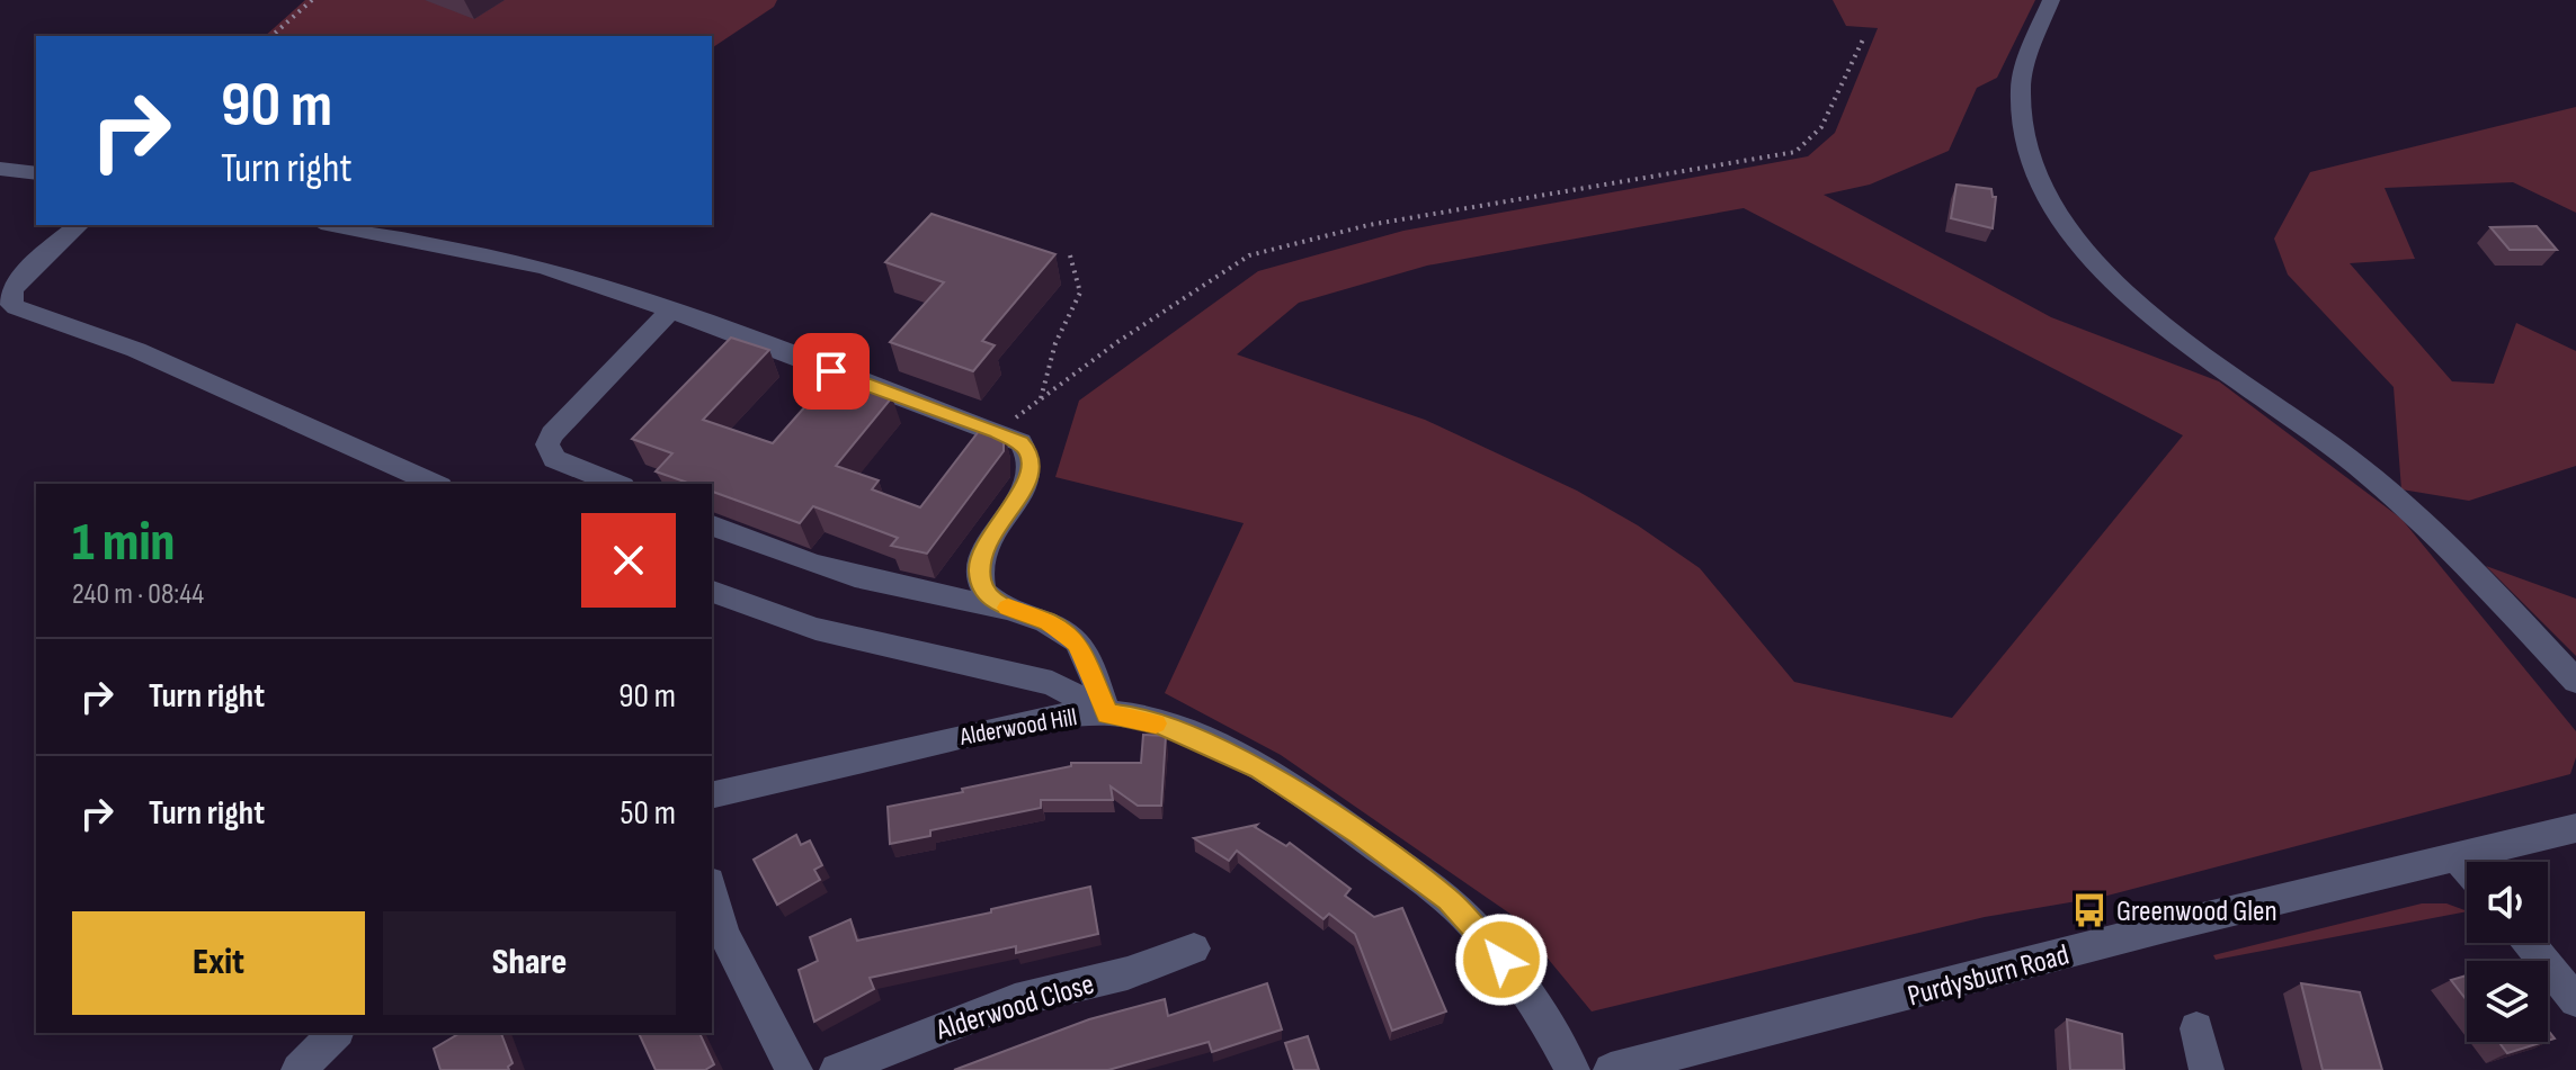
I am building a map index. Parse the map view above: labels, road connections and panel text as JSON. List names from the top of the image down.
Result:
{
  "streets": {
    "street": ["Alderwood Hill", "Purdysburn Road", "Alderwood Close"]
  },
  "places": {
    "bus stop": ["Greenwood Glen"]
  },
  "page": {
    "turn": ["90 m", "Turn right"],
    "heading": ["1 min", "240 m · 08:44"],
    "list": [
      {
        "name": "Turn right",
        "value": "90 m"
      },
      {
        "name": "Turn right",
        "value": "50 m"
      }
    ],
    "buttons": ["Exit", "Share"]
  }
}
